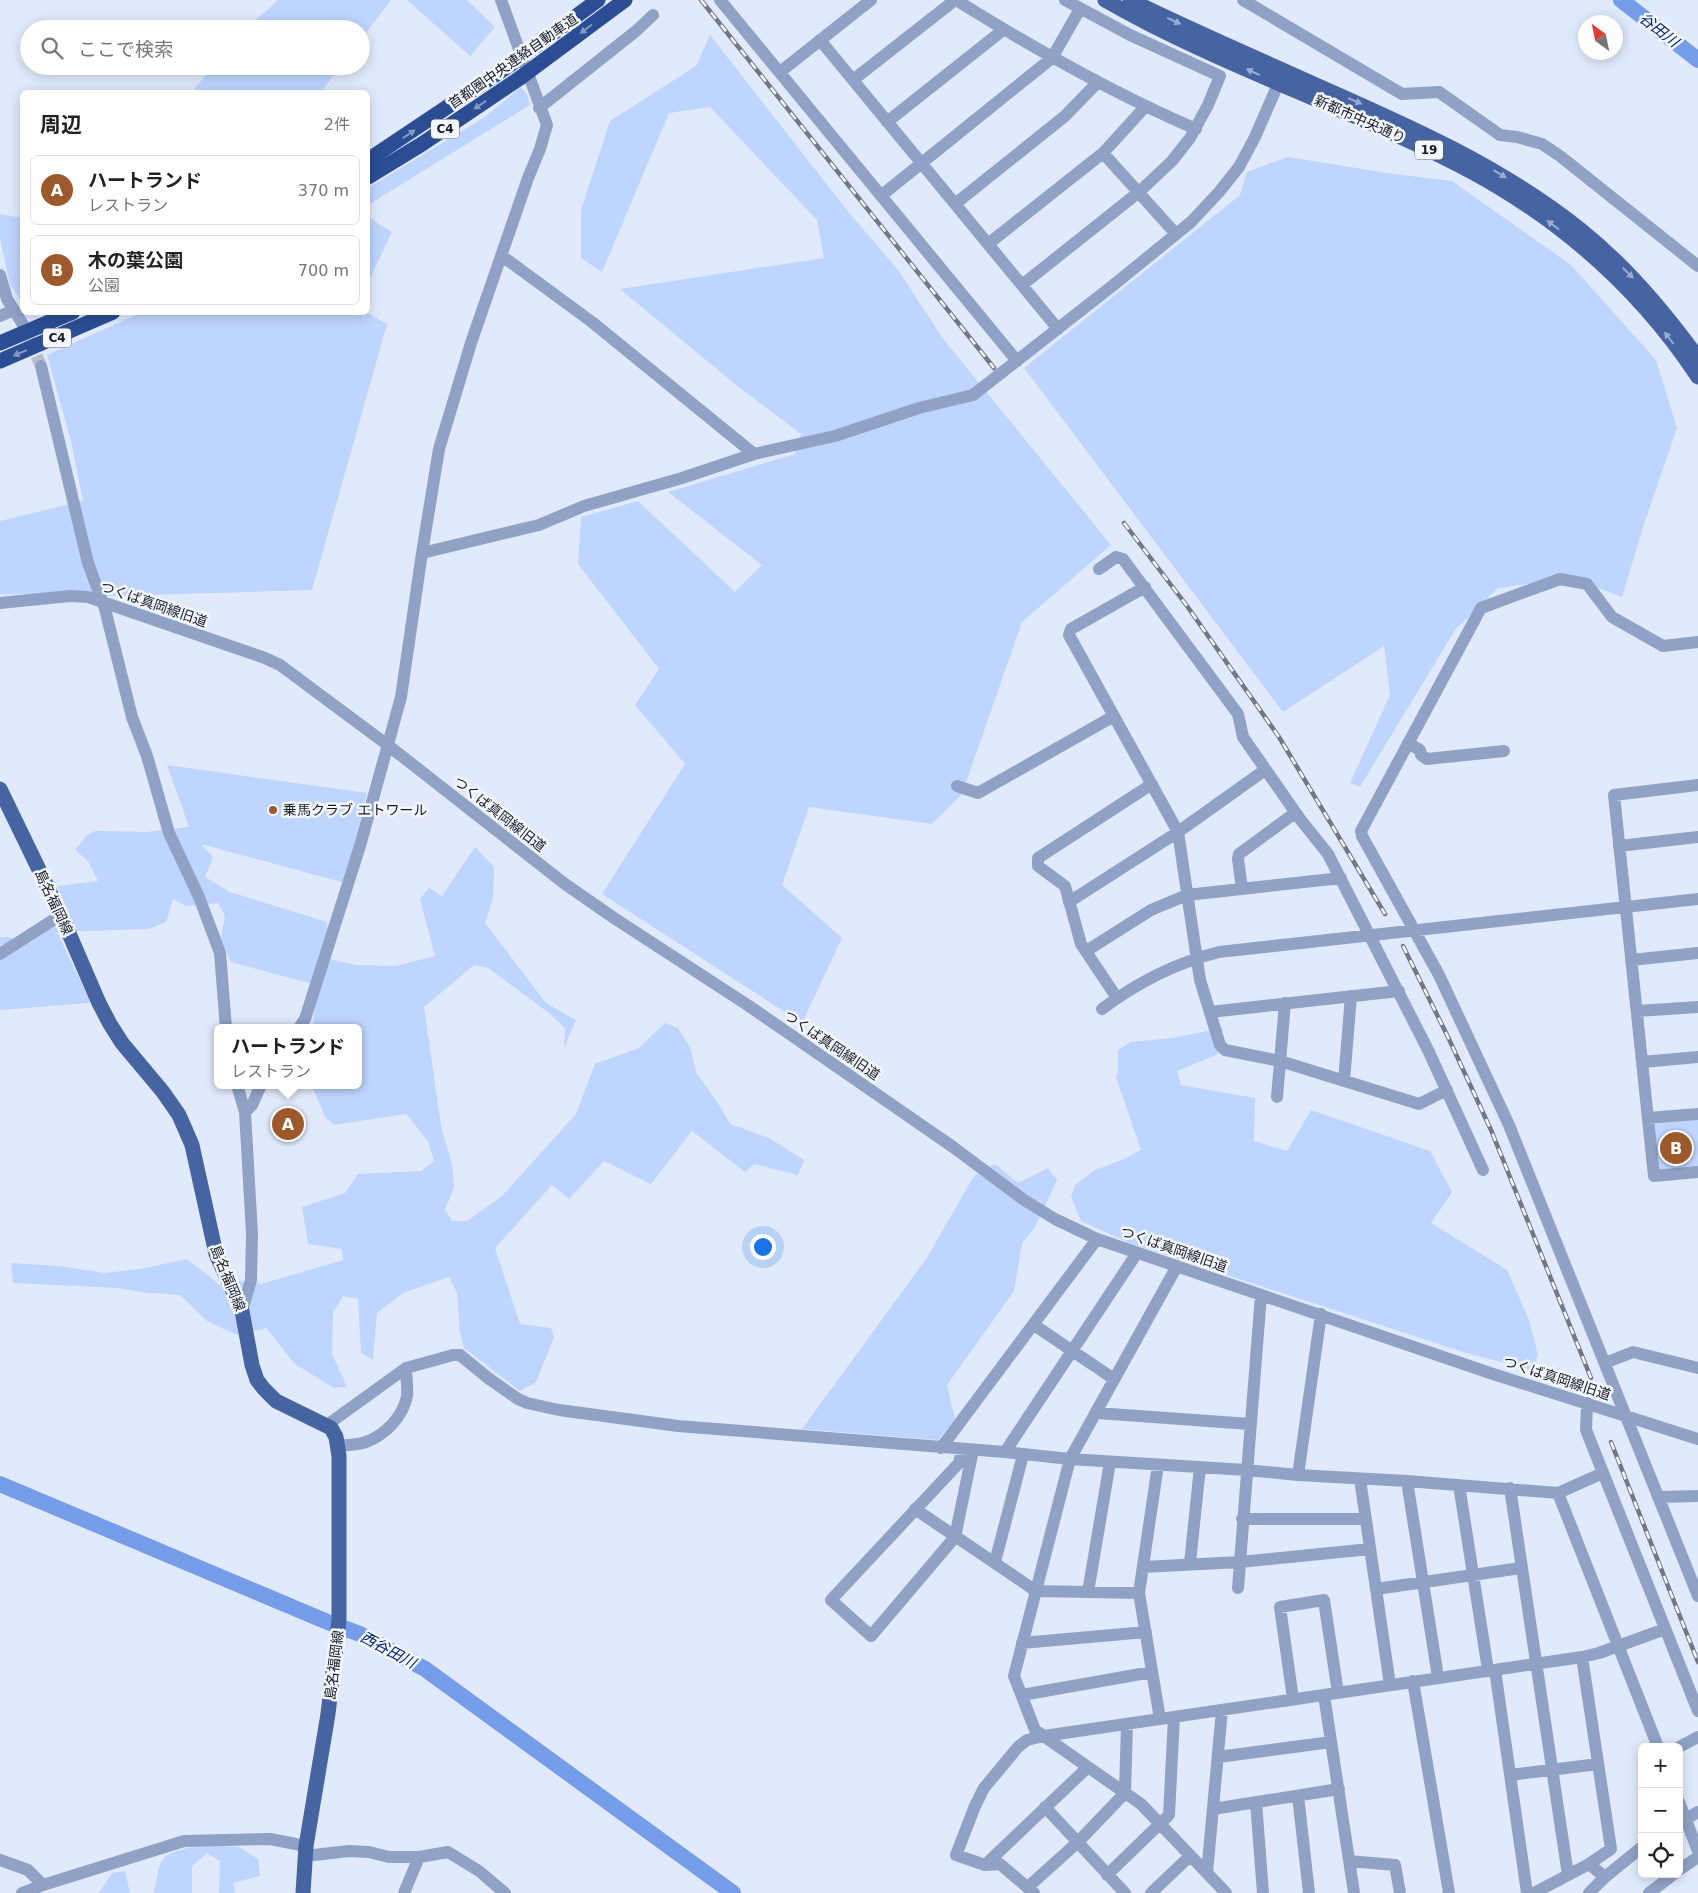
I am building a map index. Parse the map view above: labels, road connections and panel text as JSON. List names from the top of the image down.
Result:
{
  "streets": {
    "highway": ["首都圏中央連絡自動車道", "C4"],
    "main road": ["新都市中央通り", "19", "島名福岡線"],
    "street": ["つくば真岡線旧道"]
  },
  "water": ["谷田川", "西谷田川"],
  "places": ["乗馬クラブ エトワール"],
  "north": "top left",
  "page": {
    "search": "ここで検索",
    "heading": ["周辺", "2件"],
    "list": [
      {
        "mark": "A",
        "name": "ハートランド",
        "note": "レストラン",
        "value": "370 m"
      },
      {
        "mark": "B",
        "name": "木の葉公園",
        "note": "公園",
        "value": "700 m"
      }
    ],
    "popup": ["ハートランド", "レストラン"],
    "pins": ["A", "B"],
    "map_buttons": ["+", "−"]
  }
}
